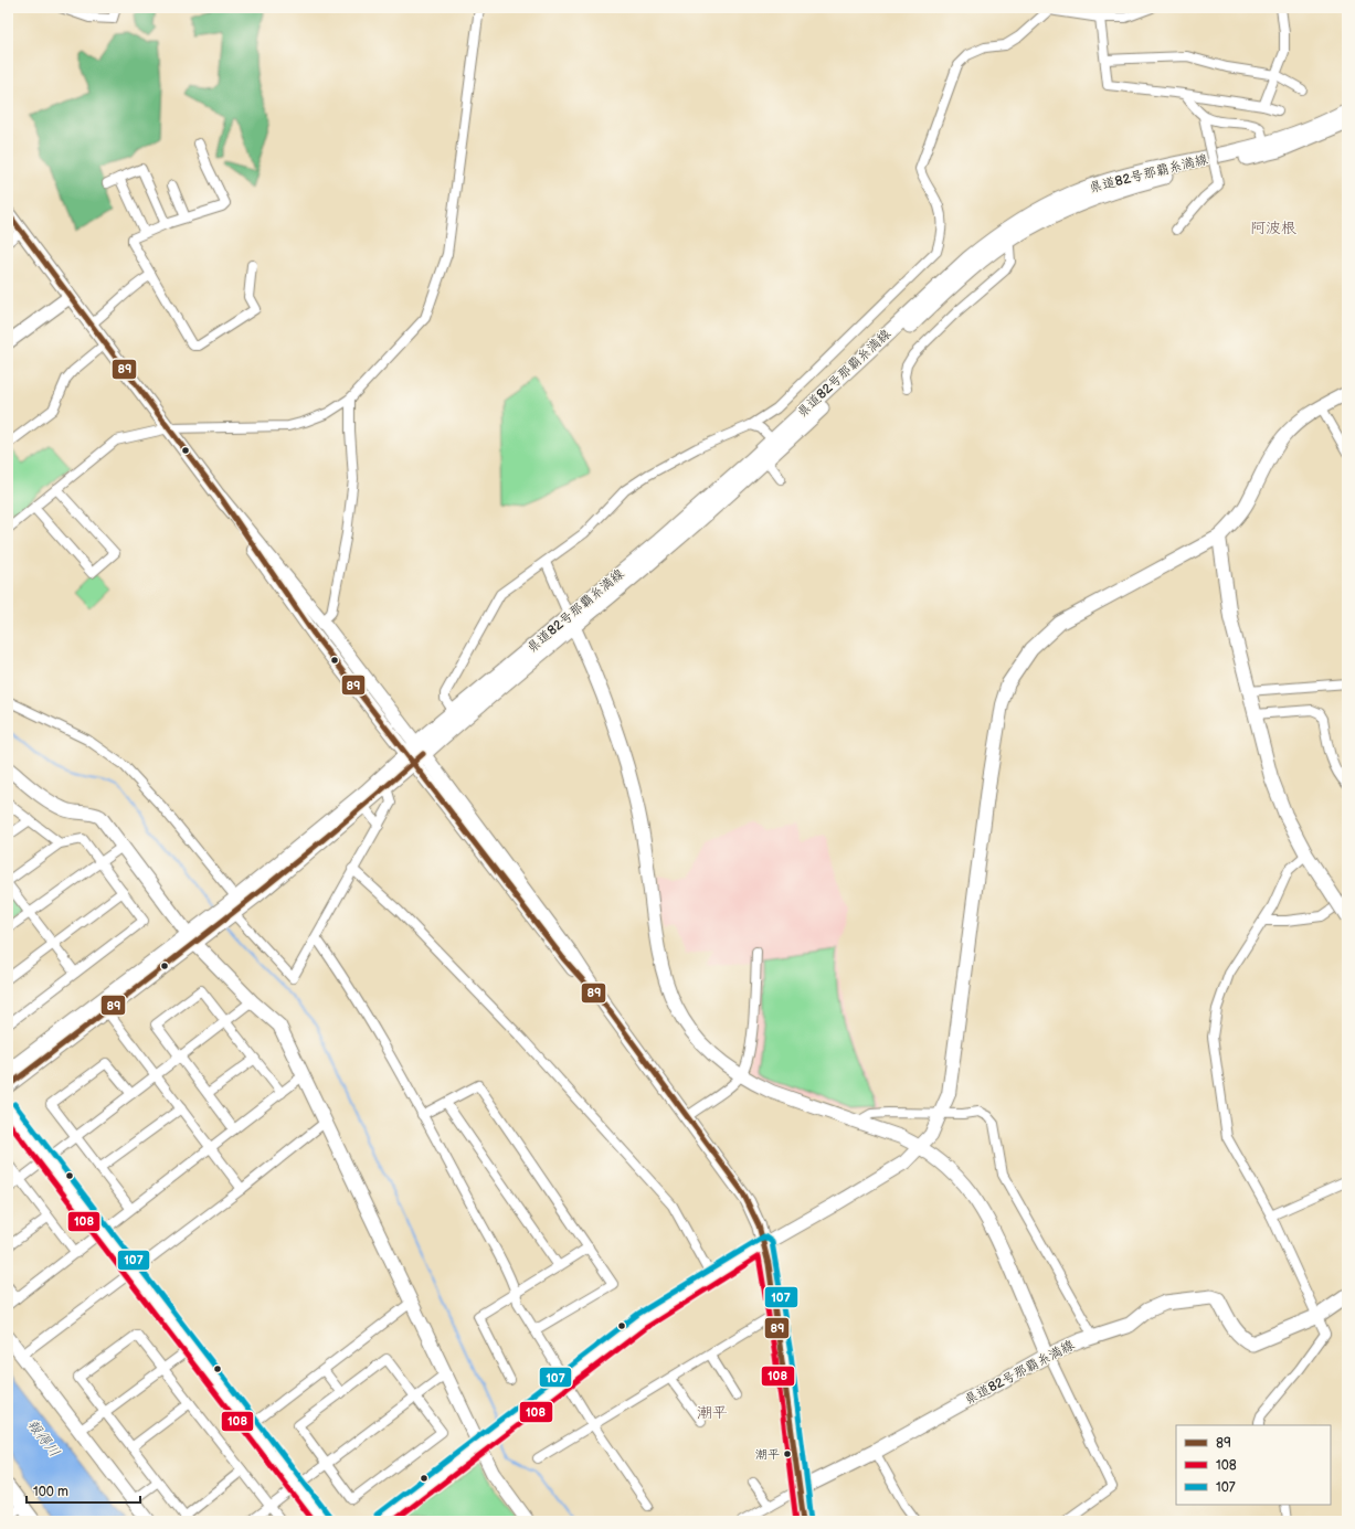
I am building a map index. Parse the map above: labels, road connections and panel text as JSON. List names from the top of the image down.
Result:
{
  "streets": {
    "main road": ["県道82号那覇糸満線"]
  },
  "districts": ["阿波根", "潮平"],
  "water": ["報得川"],
  "places": ["潮平"],
  "lines": ["transit line 89", "transit line 107", "transit line 108"],
  "legend": ["89", "108", "107"],
  "scale_bar": "100 m"
}
